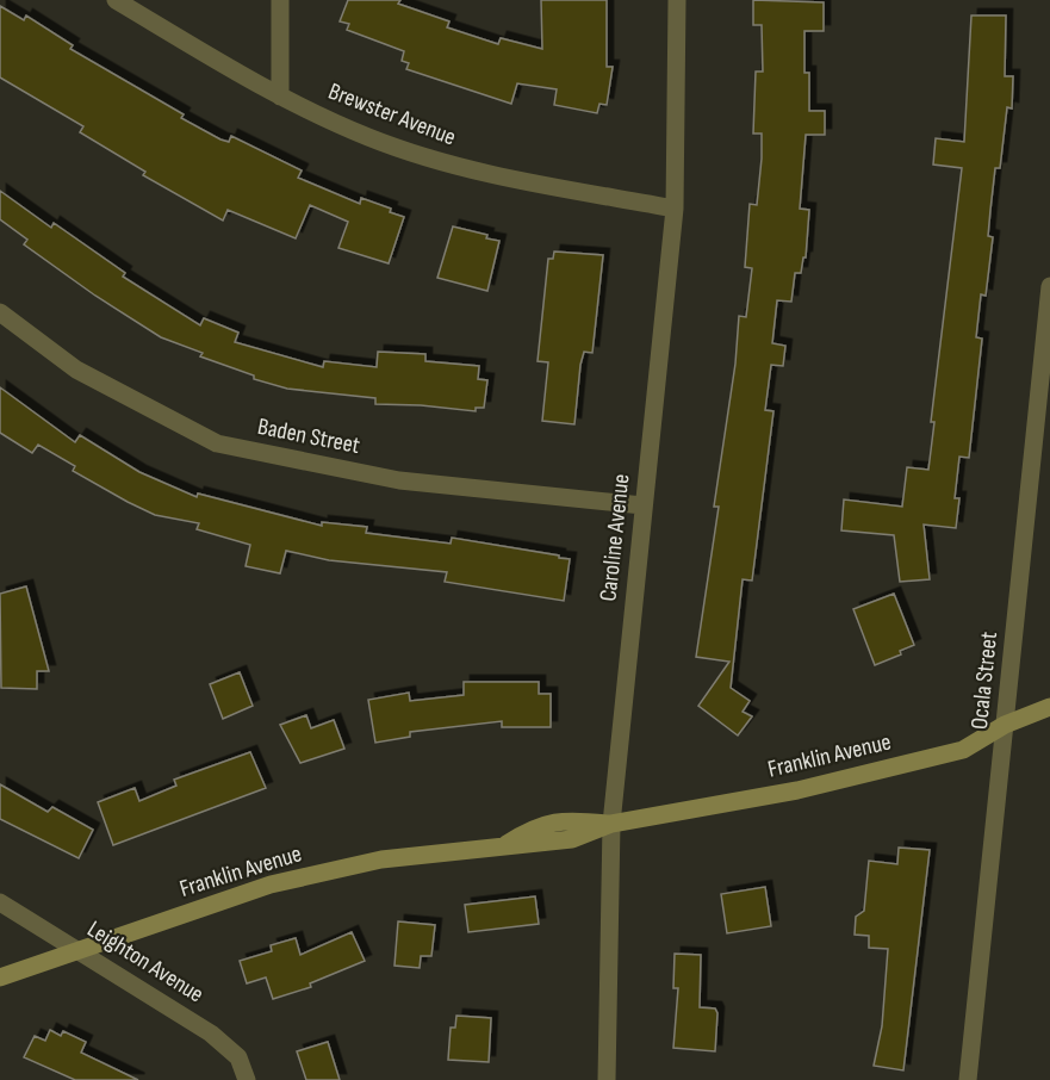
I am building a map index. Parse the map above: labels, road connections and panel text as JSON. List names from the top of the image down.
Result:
{
  "streets": {
    "street": [
      "Brewster Avenue",
      "Baden Street",
      "Caroline Avenue",
      "Ocala Street",
      "Franklin Avenue",
      "Leighton Avenue"
    ]
  },
  "crossings": [
    ["Brewster Avenue", "Caroline Avenue"],
    ["Baden Street", "Caroline Avenue"],
    ["Caroline Avenue", "Franklin Avenue"],
    ["Ocala Street", "Franklin Avenue"],
    ["Franklin Avenue", "Leighton Avenue"]
  ]
}
